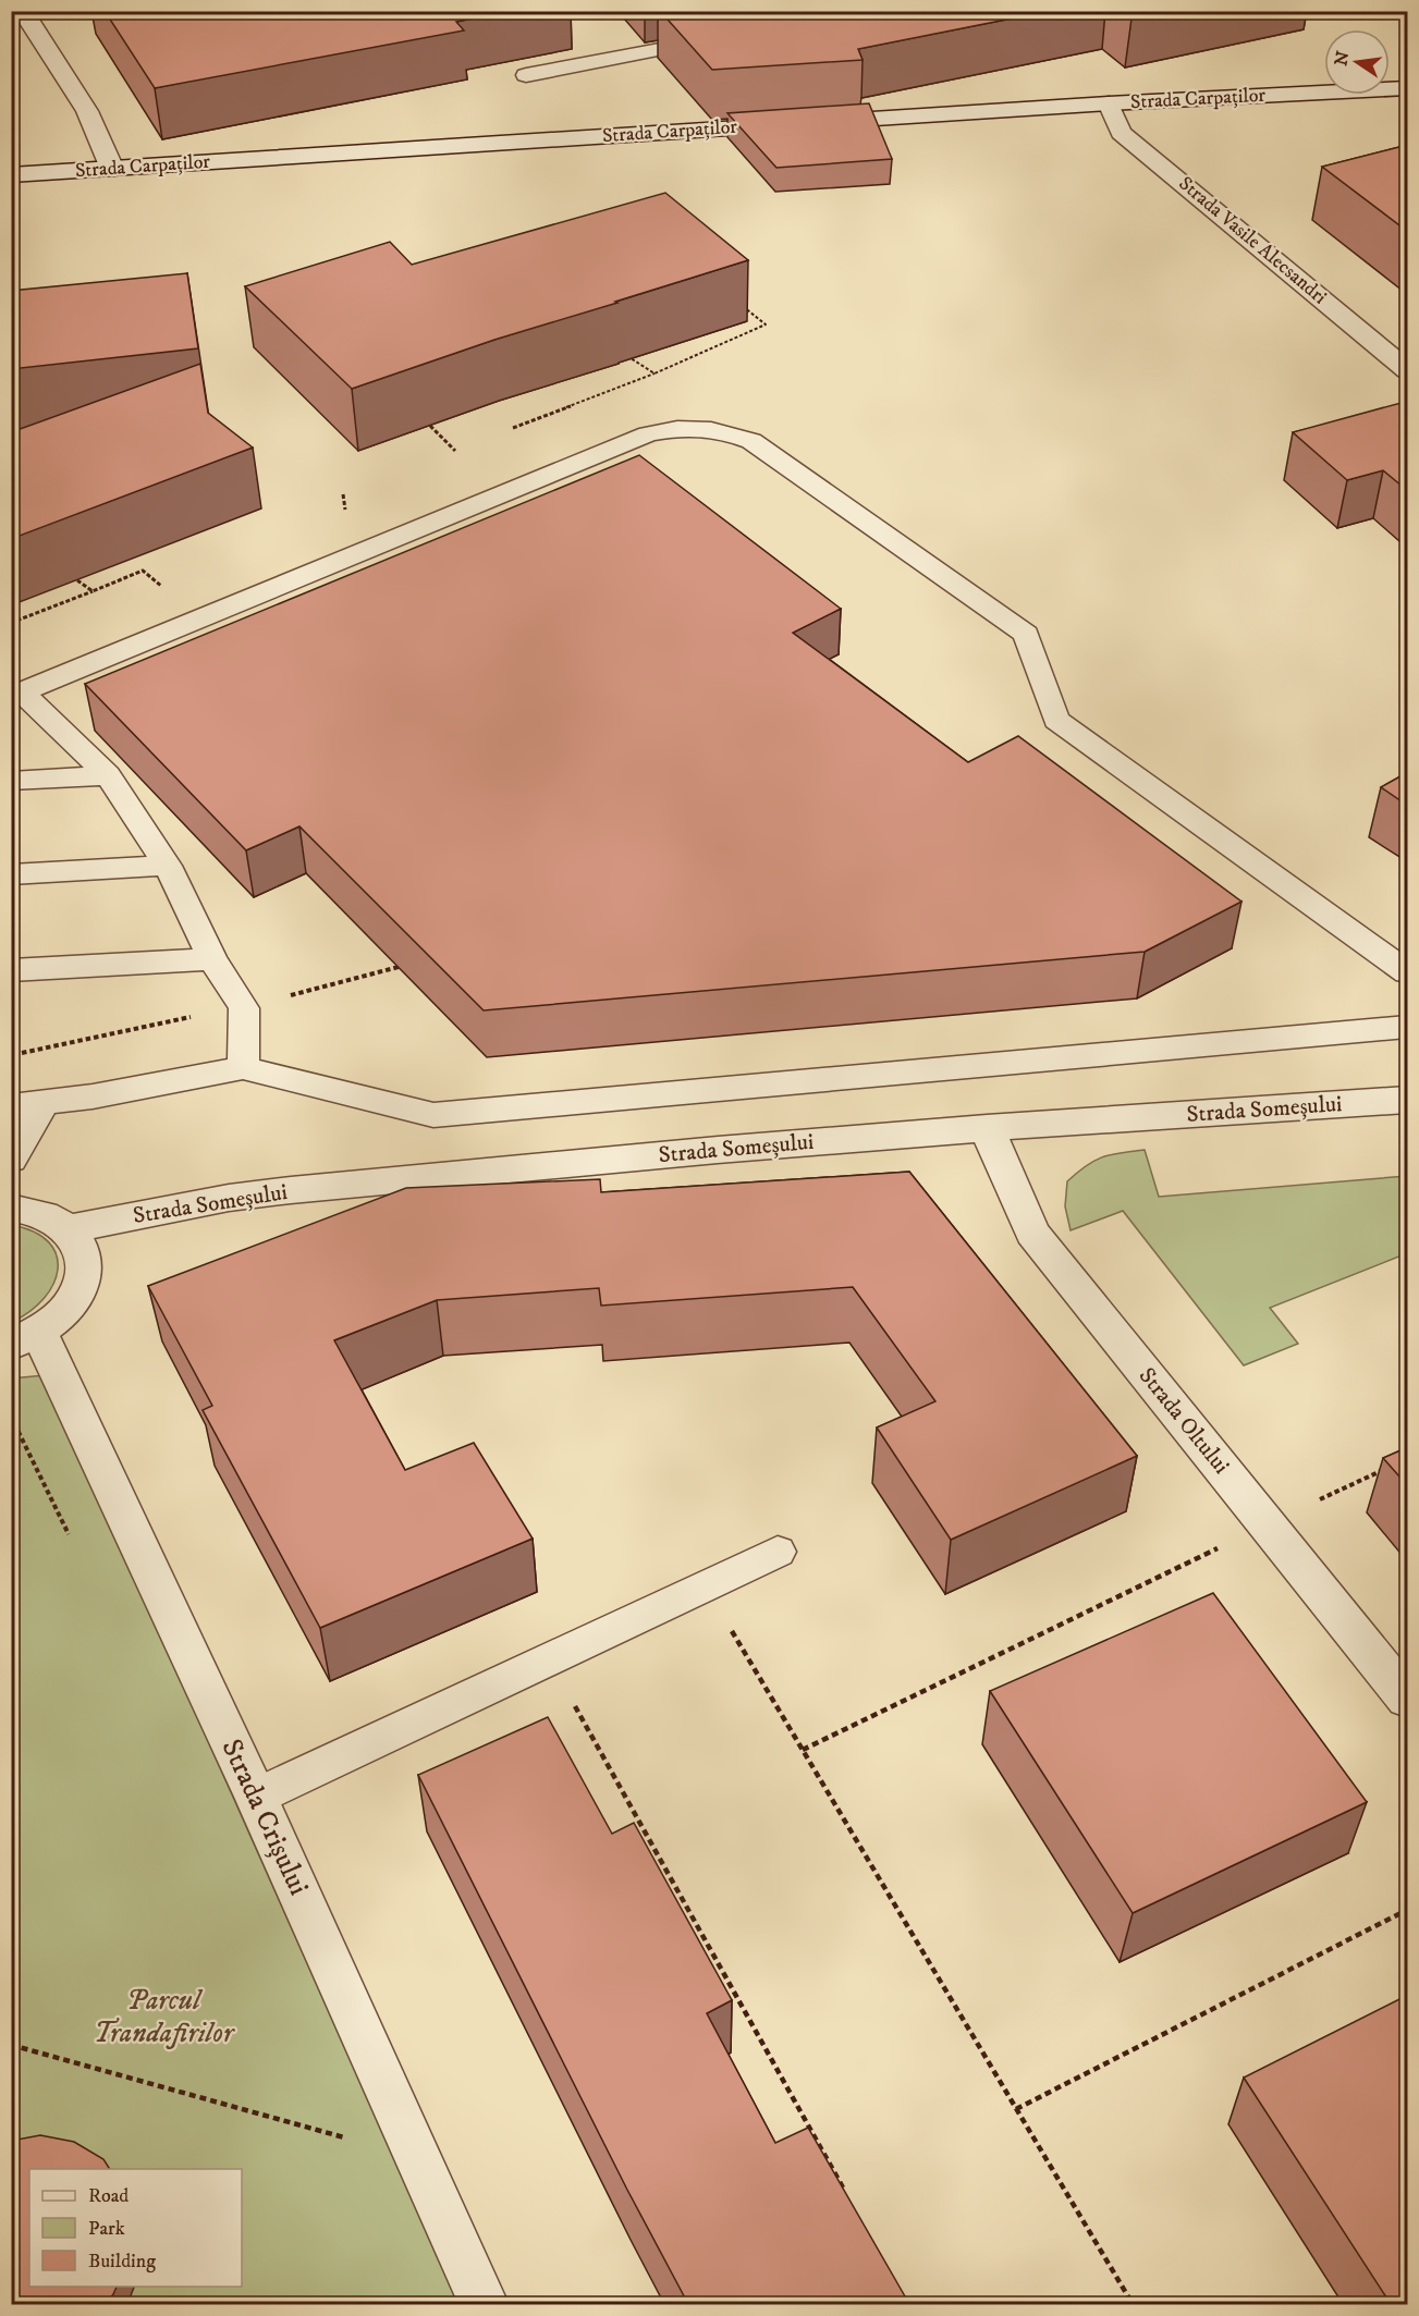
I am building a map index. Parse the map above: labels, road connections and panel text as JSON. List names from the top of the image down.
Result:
{
  "streets": {
    "street": [
      "Strada Carpaților",
      "Strada Vasile Alecsandri",
      "Strada Someșului",
      "Strada Oltului",
      "Strada Crișului"
    ]
  },
  "crossings": [
    ["Strada Carpaților", "Strada Vasile Alecsandri"],
    ["Strada Someșului", "Strada Oltului"]
  ],
  "parks": ["Parcul Trandafirilor"],
  "legend": ["Road", "Park", "Building"],
  "north": "left"
}
